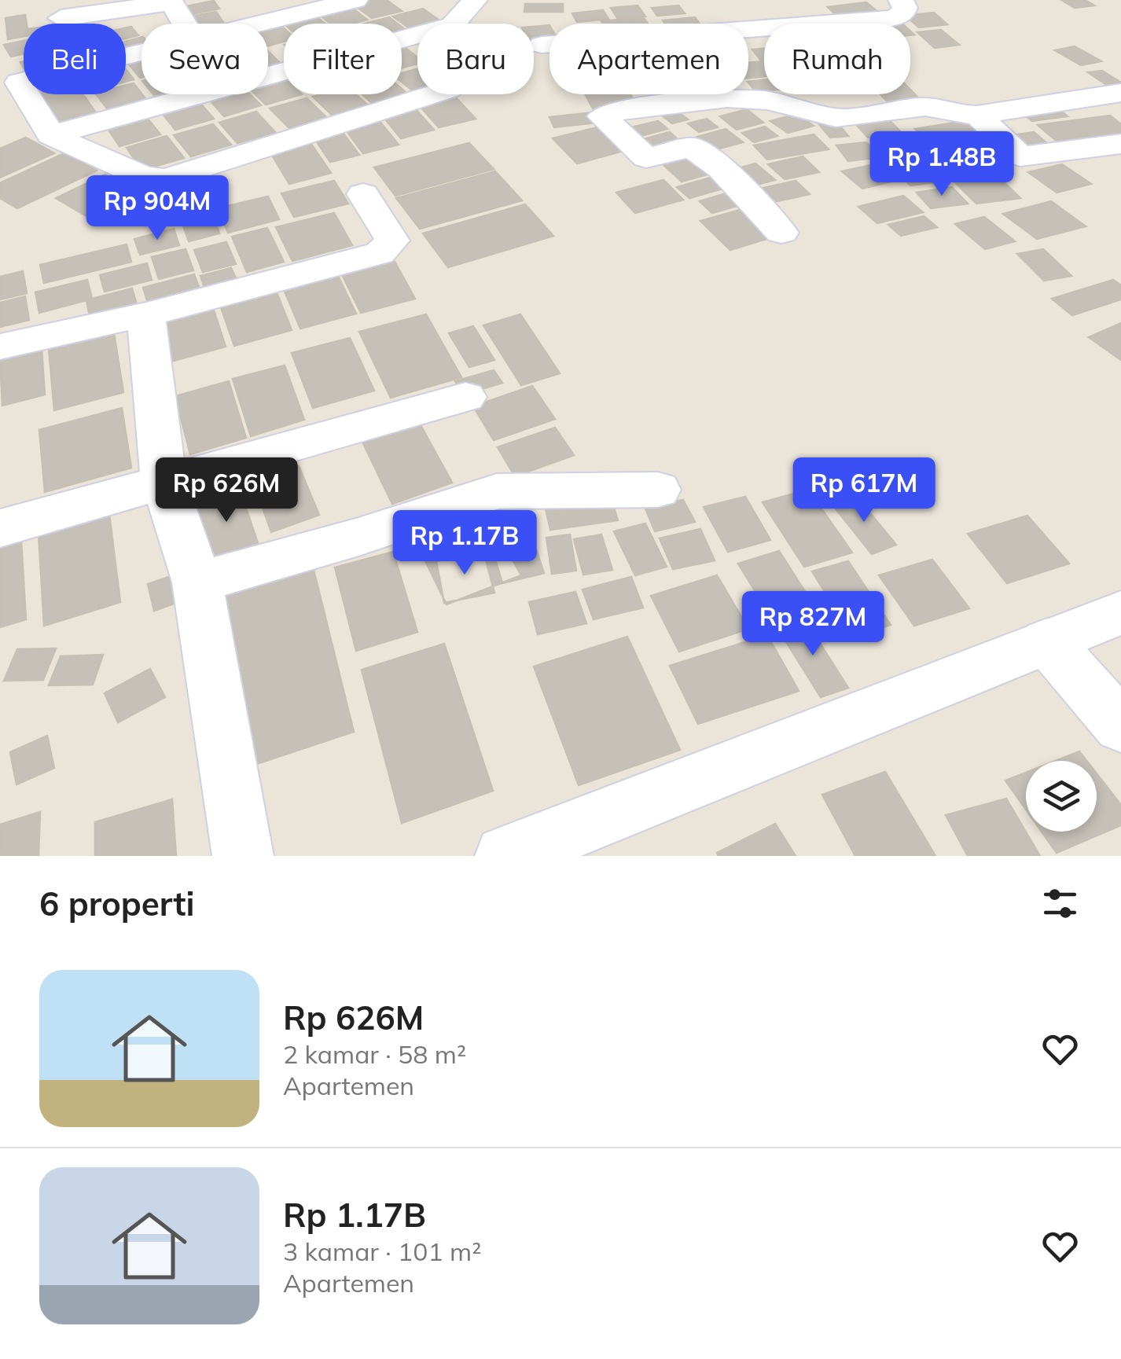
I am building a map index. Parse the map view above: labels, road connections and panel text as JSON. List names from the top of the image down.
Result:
{
  "page": {
    "chip": [
      "Beli",
      "Sewa",
      "Filter",
      "Baru",
      "Apartemen",
      "Rumah"
    ],
    "price": [
      "Rp 1.48B",
      "Rp 904M",
      "Rp 626M",
      "Rp 617M",
      "Rp 1.17B",
      "Rp 827M"
    ],
    "heading": "6 properti",
    "list": [
      {
        "name": "Rp 626M",
        "note": "2 kamar · 58 m² · Apartemen"
      },
      {
        "name": "Rp 1.17B",
        "note": "3 kamar · 101 m² · Apartemen"
      }
    ]
  }
}
